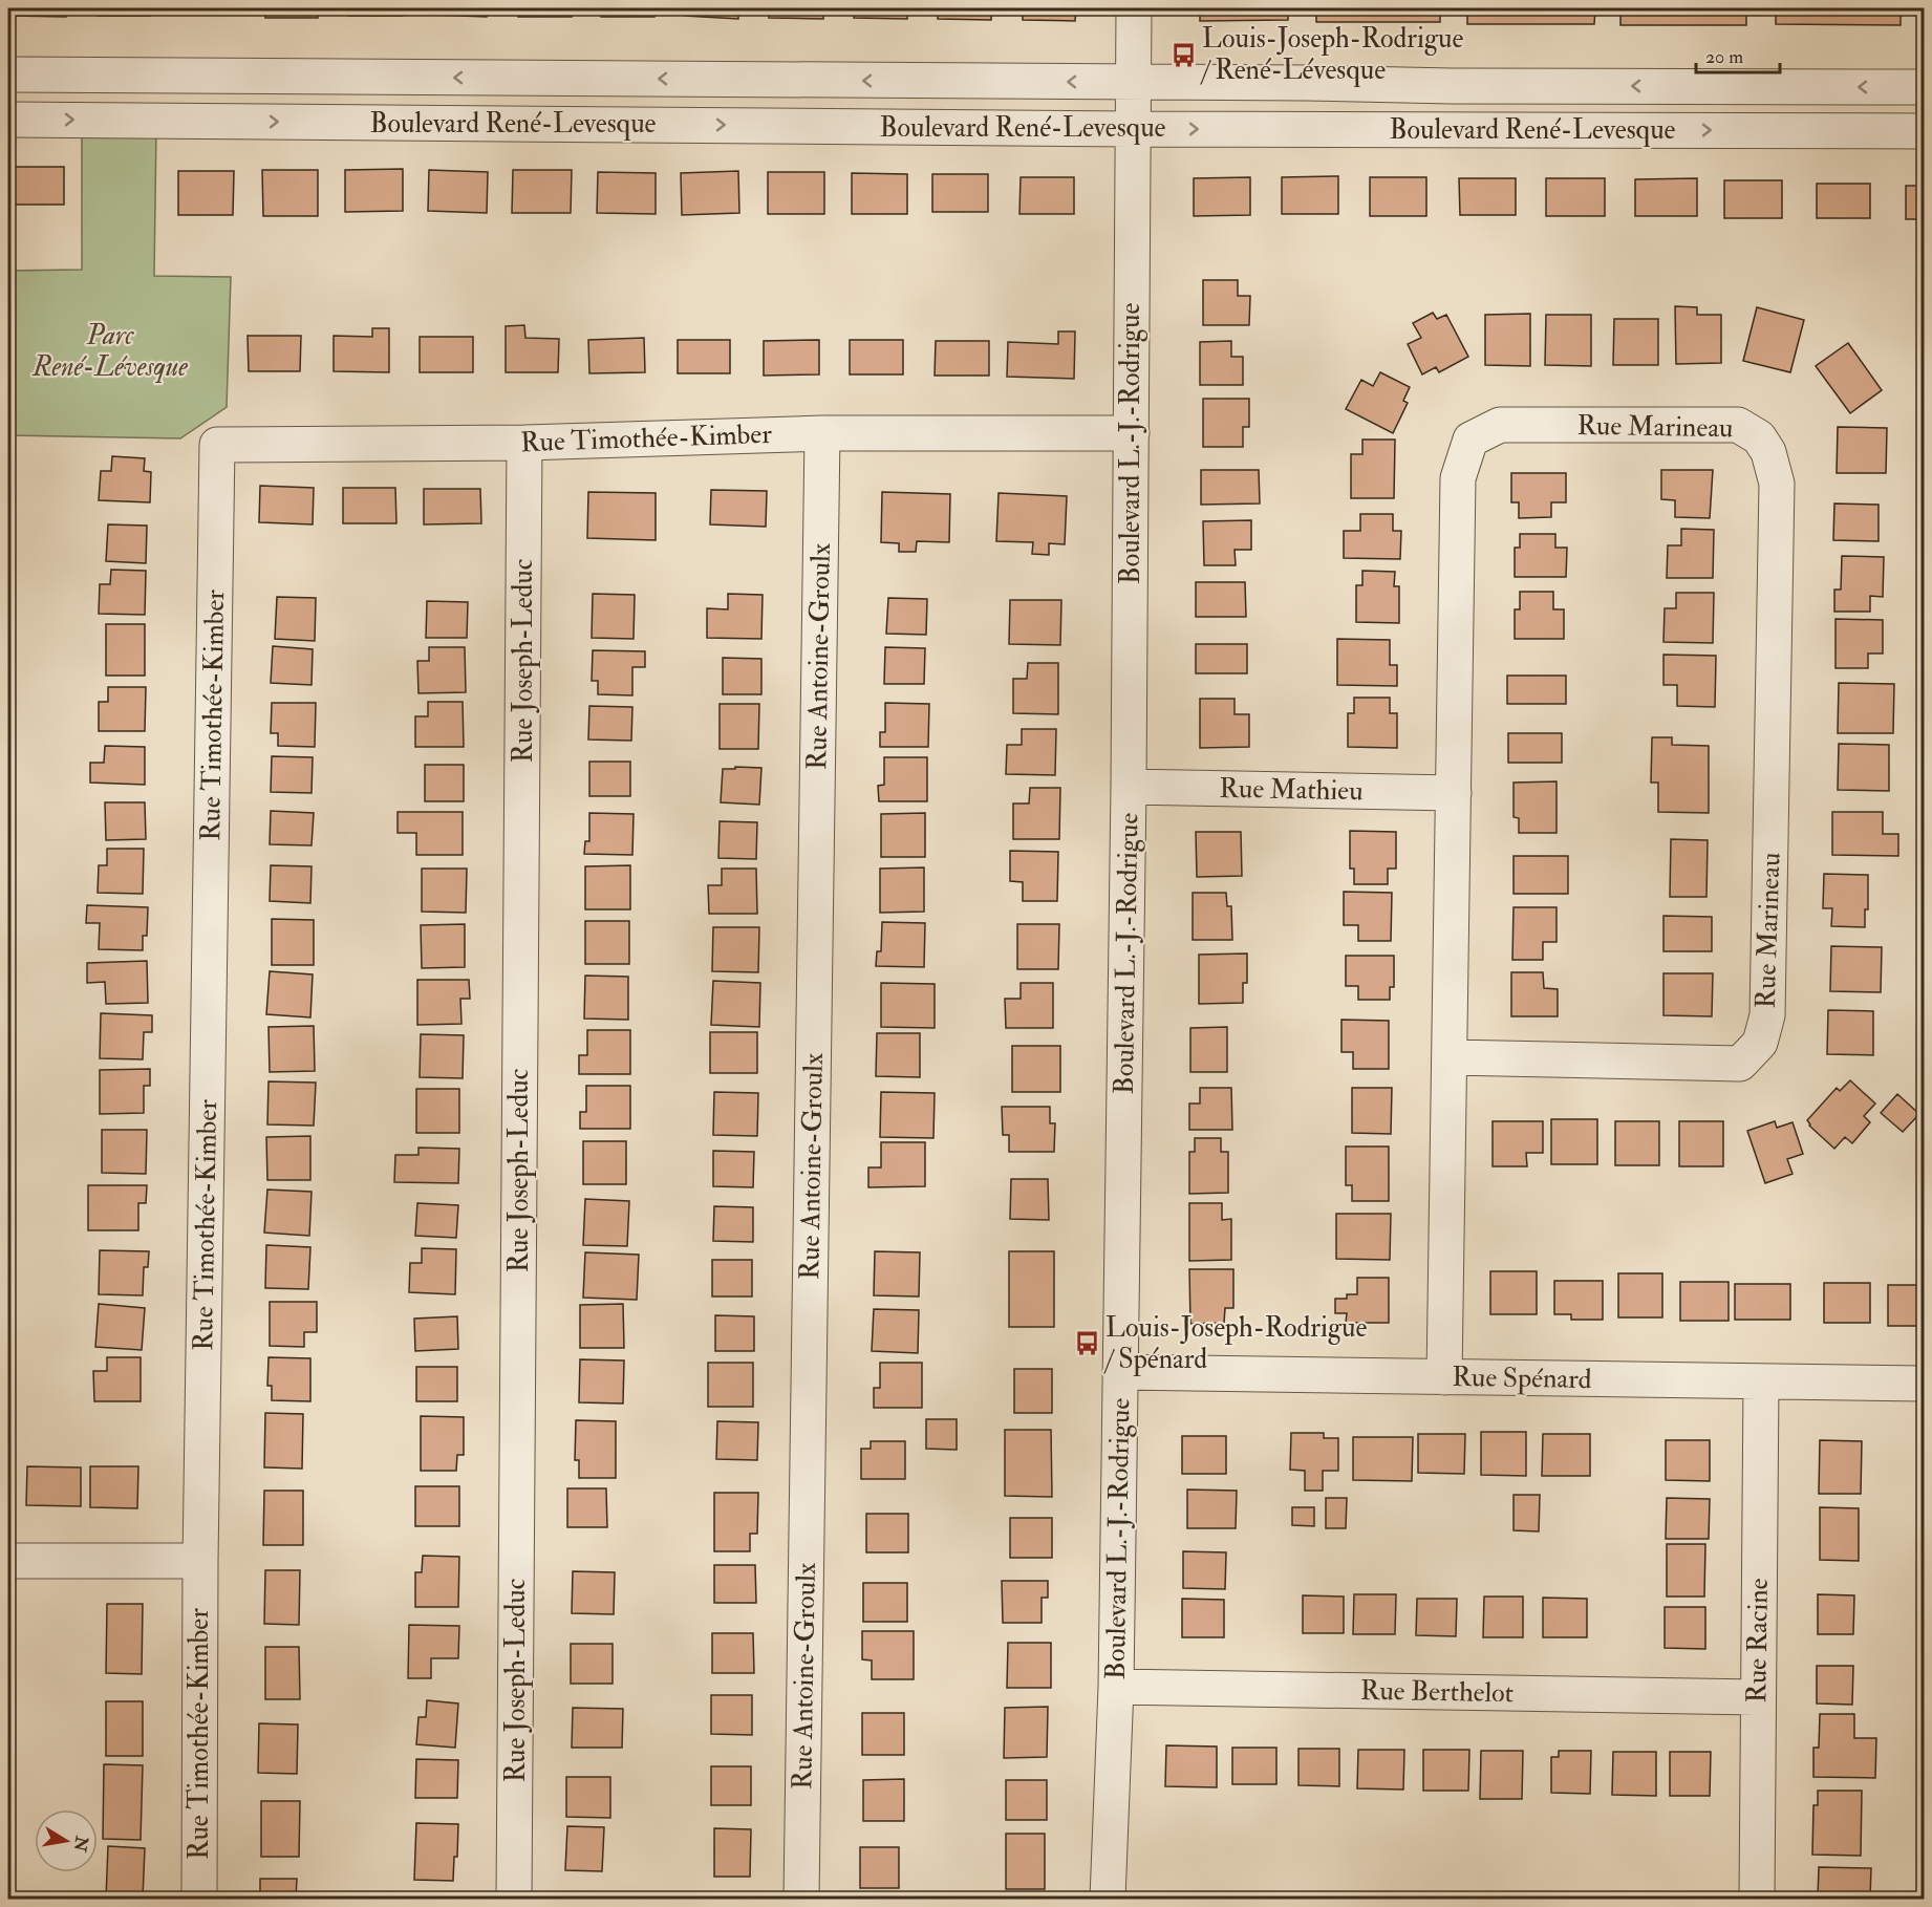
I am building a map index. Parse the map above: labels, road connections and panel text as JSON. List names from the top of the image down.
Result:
{
  "streets": {
    "street": [
      "Boulevard René-Levesque",
      "Rue Marineau",
      "Rue Timothée-Kimber",
      "Boulevard L.-J.-Rodrigue",
      "Rue Antoine-Groulx",
      "Rue Joseph-Leduc",
      "Rue Mathieu",
      "Rue Spénard",
      "Rue Racine",
      "Rue Berthelot"
    ]
  },
  "crossings": [
    ["Boulevard René-Levesque", "Boulevard L.-J.-Rodrigue"],
    ["Rue Marineau", "Rue Mathieu"],
    ["Rue Marineau", "Rue Spénard"],
    ["Rue Timothée-Kimber", "Boulevard L.-J.-Rodrigue"],
    ["Rue Timothée-Kimber", "Rue Antoine-Groulx"],
    ["Rue Timothée-Kimber", "Rue Joseph-Leduc"],
    ["Boulevard L.-J.-Rodrigue", "Rue Mathieu"],
    ["Boulevard L.-J.-Rodrigue", "Rue Spénard"],
    ["Boulevard L.-J.-Rodrigue", "Rue Berthelot"],
    ["Rue Spénard", "Rue Racine"],
    ["Rue Racine", "Rue Berthelot"]
  ],
  "parks": ["Parc René-Lévesque"],
  "places": {
    "bus stop": ["Louis-Joseph-Rodrigue / René-Lévesque", "Louis-Joseph-Rodrigue / Spénard"]
  },
  "scale_bar": "20 m",
  "north": "right"
}
